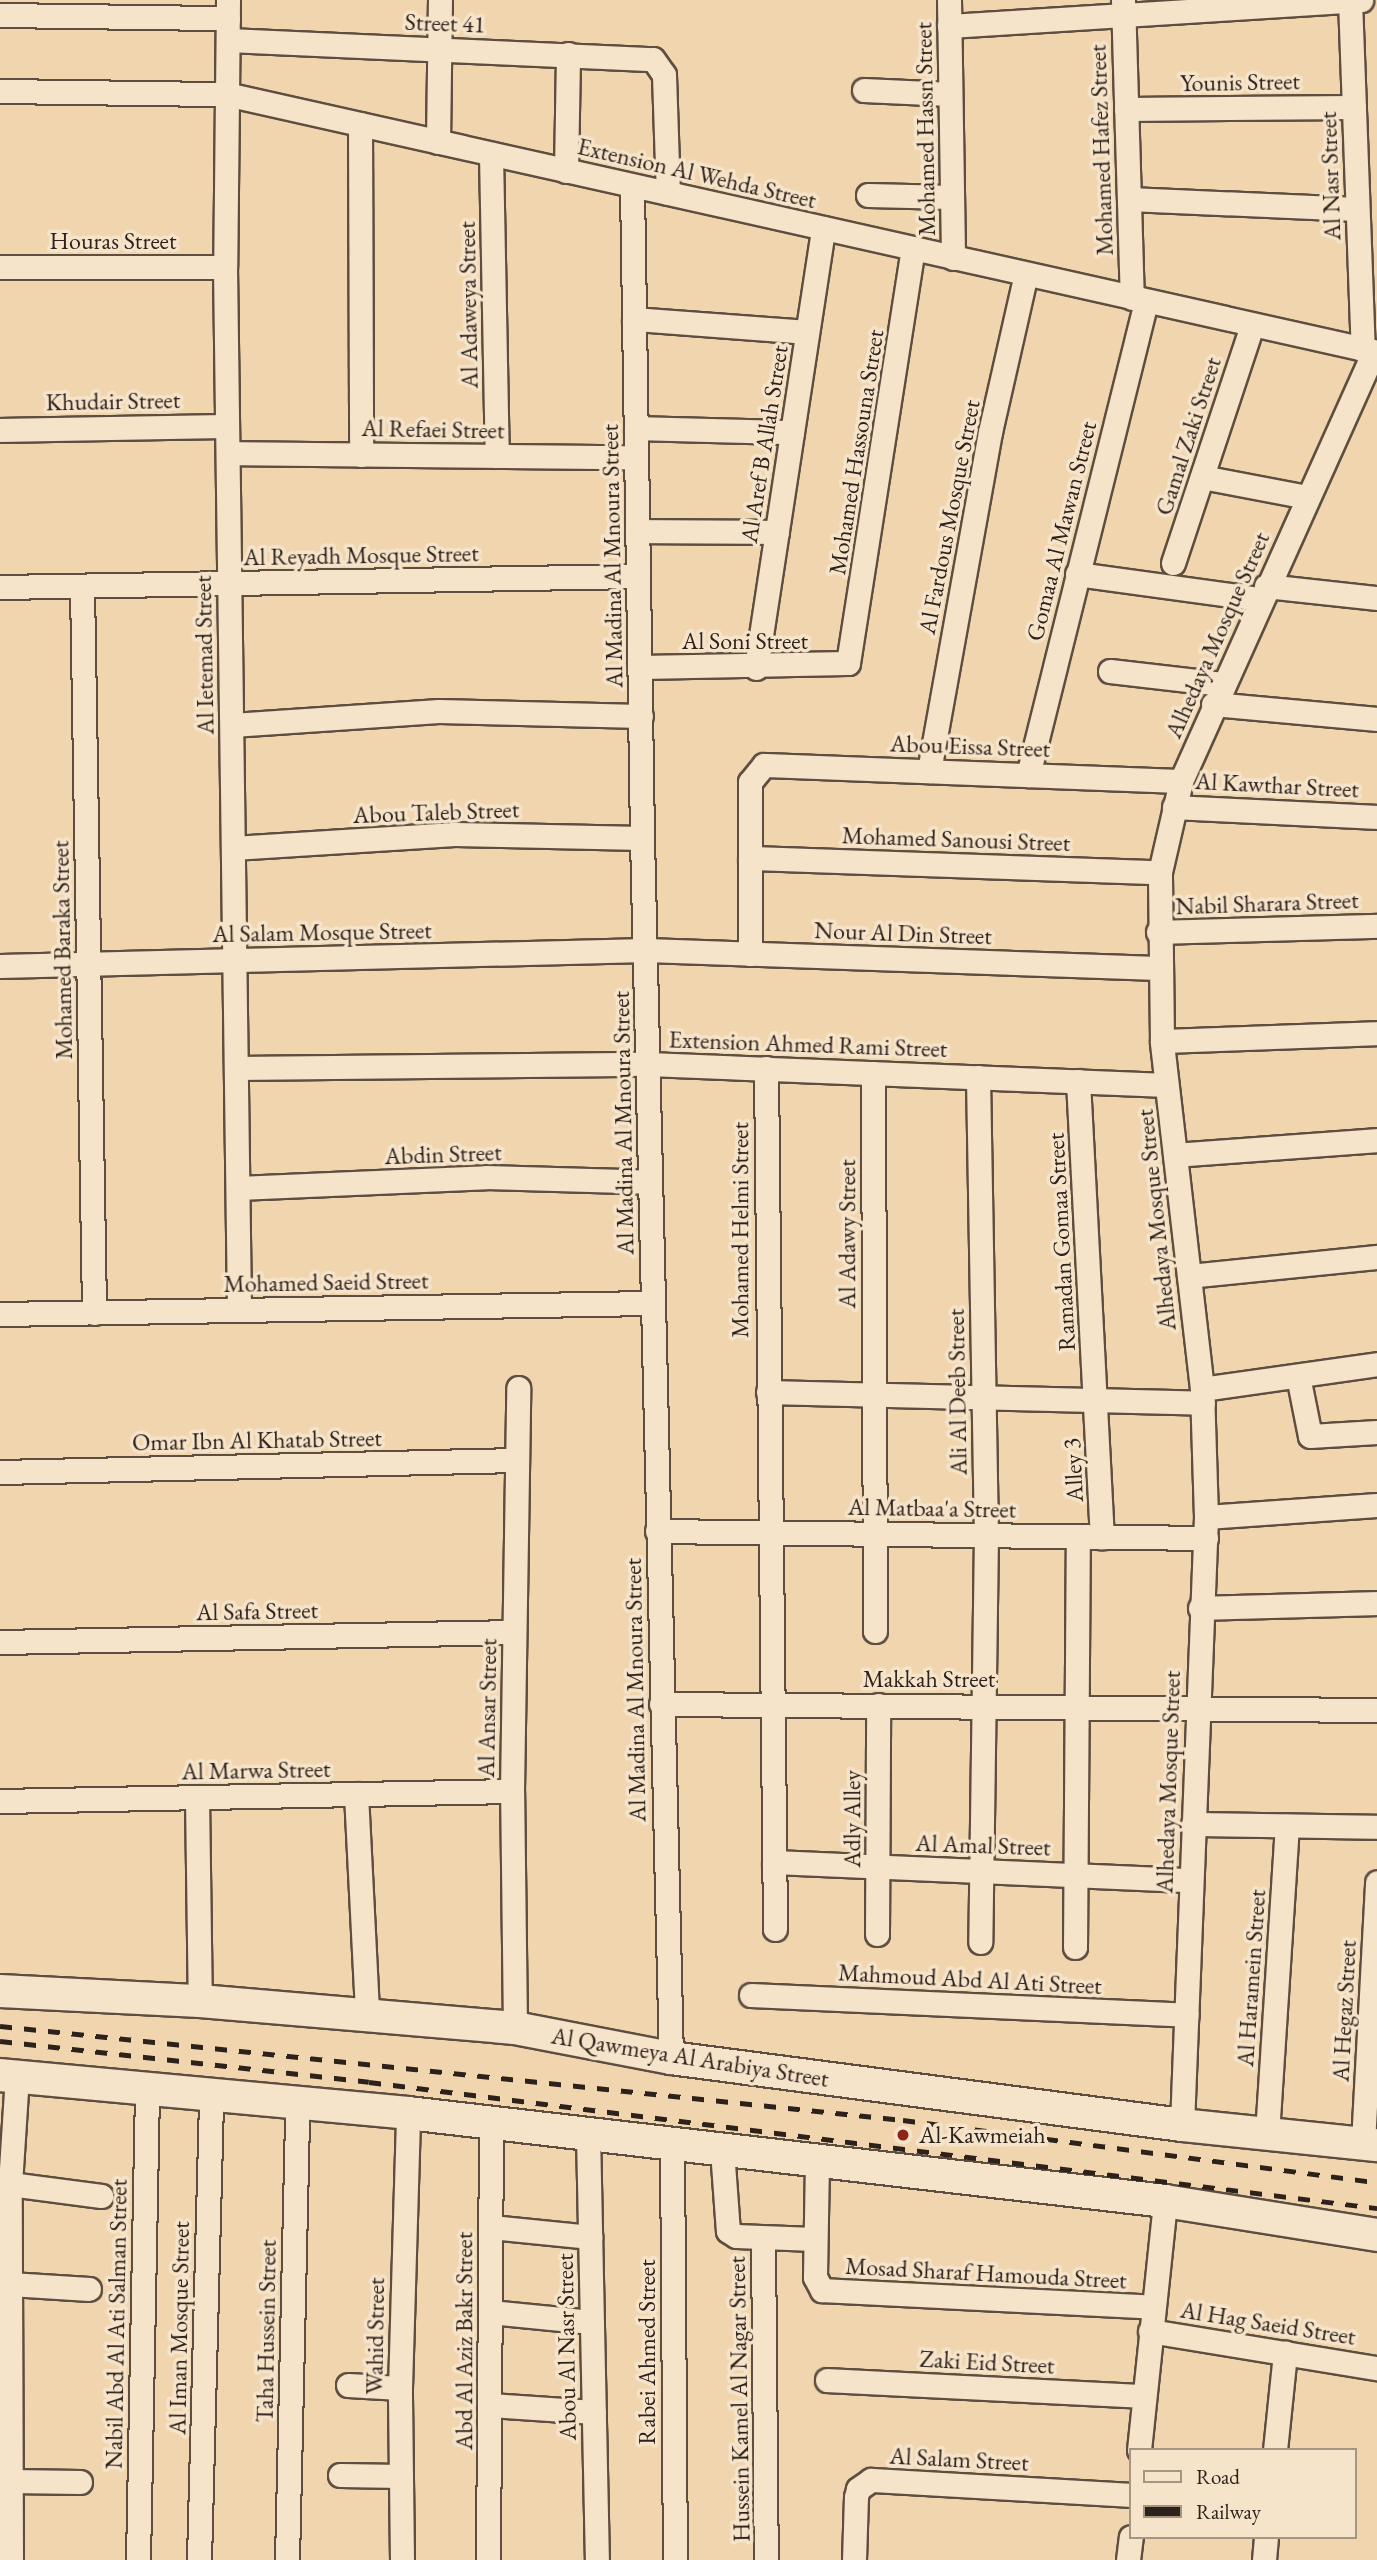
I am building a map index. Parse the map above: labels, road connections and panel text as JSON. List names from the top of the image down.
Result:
{
  "streets": {
    "street": [
      "Street 41",
      "Younis Street",
      "Mohamed Hassn Street",
      "Mohamed Hafez Street",
      "Extension Al Wehda Street",
      "Al Nasr Street",
      "Houras Street",
      "Al Adaweya Street",
      "Khudair Street",
      "Al Refaei Street",
      "Gamal Zaki Street",
      "Al Aref B Allah Street",
      "Mohamed Hassouna Street",
      "Al Fardous Mosque Street",
      "Gomaa Al Mawan Street",
      "Al Reyadh Mosque Street",
      "Al Madina Al Mnoura Street",
      "Alhedaya Mosque Street",
      "Al Soni Street",
      "Al Ietemad Street",
      "Abou Eissa Street",
      "Al Kawthar Street",
      "Abou Taleb Street",
      "Mohamed Sanousi Street",
      "Nabil Sharara Street",
      "Al Salam Mosque Street",
      "Nour Al Din Street",
      "Mohamed Baraka Street",
      "Extension Ahmed Rami Street",
      "Abdin Street",
      "Mohamed Helmi Street",
      "Al Adawy Street",
      "Ramadan Gomaa Street",
      "Mohamed Saeid Street",
      "Ali Al Deeb Street",
      "Omar Ibn Al Khatab Street",
      "Alley 3",
      "Al Matbaa'a Street",
      "Al Safa Street",
      "Makkah Street",
      "Al Ansar Street",
      "Al Marwa Street",
      "Adly Alley",
      "Al Amal Street",
      "Al Haramein Street",
      "Mahmoud Abd Al Ati Street",
      "Al Hegaz Street",
      "Al Qawmeya Al Arabiya Street",
      "Mosad Sharaf Hamouda Street",
      "Al Hag Saeid Street",
      "Nabil Abd Al Ati Salman Street",
      "Al Iman Mosque Street",
      "Taha Hussein Street",
      "Wahid Street",
      "Abd Al Aziz Bakr Street",
      "Abou Al Nasr Street",
      "Rabei Ahmed Street",
      "Zaki Eid Street",
      "Hussein Kamel Al Nagar Street",
      "Al Salam Street"
    ]
  },
  "crossings": [
    ["Street 41", "Extension Al Wehda Street"],
    ["Street 41", "Al Ietemad Street"],
    ["Younis Street", "Mohamed Hafez Street"],
    ["Younis Street", "Al Nasr Street"],
    ["Mohamed Hassn Street", "Extension Al Wehda Street"],
    ["Mohamed Hafez Street", "Extension Al Wehda Street"],
    ["Mohamed Hafez Street", "Gomaa Al Mawan Street"],
    ["Extension Al Wehda Street", "Al Nasr Street"],
    ["Extension Al Wehda Street", "Al Adaweya Street"],
    ["Extension Al Wehda Street", "Gamal Zaki Street"],
    ["Extension Al Wehda Street", "Al Aref B Allah Street"],
    ["Extension Al Wehda Street", "Mohamed Hassouna Street"],
    ["Extension Al Wehda Street", "Al Fardous Mosque Street"],
    ["Extension Al Wehda Street", "Gomaa Al Mawan Street"],
    ["Extension Al Wehda Street", "Al Madina Al Mnoura Street"],
    ["Extension Al Wehda Street", "Alhedaya Mosque Street"],
    ["Extension Al Wehda Street", "Al Ietemad Street"],
    ["Al Nasr Street", "Alhedaya Mosque Street"],
    ["Houras Street", "Al Ietemad Street"],
    ["Al Adaweya Street", "Al Refaei Street"],
    ["Khudair Street", "Al Ietemad Street"],
    ["Al Refaei Street", "Al Madina Al Mnoura Street"],
    ["Al Refaei Street", "Al Ietemad Street"],
    ["Al Aref B Allah Street", "Al Soni Street"],
    ["Mohamed Hassouna Street", "Al Soni Street"],
    ["Al Fardous Mosque Street", "Abou Eissa Street"],
    ["Gomaa Al Mawan Street", "Abou Eissa Street"],
    ["Al Reyadh Mosque Street", "Al Madina Al Mnoura Street"],
    ["Al Reyadh Mosque Street", "Al Ietemad Street"],
    ["Al Reyadh Mosque Street", "Mohamed Baraka Street"],
    ["Al Madina Al Mnoura Street", "Al Soni Street"],
    ["Al Madina Al Mnoura Street", "Abou Taleb Street"],
    ["Al Madina Al Mnoura Street", "Al Salam Mosque Street"],
    ["Al Madina Al Mnoura Street", "Nour Al Din Street"],
    ["Al Madina Al Mnoura Street", "Extension Ahmed Rami Street"],
    ["Al Madina Al Mnoura Street", "Abdin Street"],
    ["Al Madina Al Mnoura Street", "Mohamed Saeid Street"],
    ["Al Madina Al Mnoura Street", "Al Matbaa'a Street"],
    ["Al Madina Al Mnoura Street", "Makkah Street"],
    ["Al Madina Al Mnoura Street", "Al Qawmeya Al Arabiya Street"],
    ["Alhedaya Mosque Street", "Abou Eissa Street"],
    ["Alhedaya Mosque Street", "Al Kawthar Street"],
    ["Alhedaya Mosque Street", "Mohamed Sanousi Street"],
    ["Alhedaya Mosque Street", "Nabil Sharara Street"],
    ["Alhedaya Mosque Street", "Nour Al Din Street"],
    ["Alhedaya Mosque Street", "Extension Ahmed Rami Street"],
    ["Alhedaya Mosque Street", "Al Matbaa'a Street"],
    ["Alhedaya Mosque Street", "Makkah Street"],
    ["Alhedaya Mosque Street", "Al Amal Street"],
    ["Alhedaya Mosque Street", "Mahmoud Abd Al Ati Street"],
    ["Alhedaya Mosque Street", "Al Qawmeya Al Arabiya Street"],
    ["Al Ietemad Street", "Abou Taleb Street"],
    ["Al Ietemad Street", "Al Salam Mosque Street"],
    ["Al Ietemad Street", "Extension Ahmed Rami Street"],
    ["Al Ietemad Street", "Abdin Street"],
    ["Al Ietemad Street", "Mohamed Saeid Street"],
    ["Abou Eissa Street", "Mohamed Sanousi Street"],
    ["Al Salam Mosque Street", "Nour Al Din Street"],
    ["Al Salam Mosque Street", "Mohamed Baraka Street"],
    ["Mohamed Baraka Street", "Mohamed Saeid Street"],
    ["Extension Ahmed Rami Street", "Mohamed Helmi Street"],
    ["Extension Ahmed Rami Street", "Al Adawy Street"],
    ["Extension Ahmed Rami Street", "Ramadan Gomaa Street"],
    ["Extension Ahmed Rami Street", "Ali Al Deeb Street"],
    ["Mohamed Helmi Street", "Al Matbaa'a Street"],
    ["Mohamed Helmi Street", "Makkah Street"],
    ["Mohamed Helmi Street", "Al Amal Street"],
    ["Al Adawy Street", "Al Matbaa'a Street"],
    ["Ramadan Gomaa Street", "Alley 3"],
    ["Ali Al Deeb Street", "Al Matbaa'a Street"],
    ["Ali Al Deeb Street", "Makkah Street"],
    ["Ali Al Deeb Street", "Al Amal Street"],
    ["Omar Ibn Al Khatab Street", "Al Ansar Street"],
    ["Alley 3", "Al Matbaa'a Street"],
    ["Al Safa Street", "Al Ansar Street"],
    ["Makkah Street", "Adly Alley"],
    ["Al Ansar Street", "Al Marwa Street"],
    ["Al Ansar Street", "Al Qawmeya Al Arabiya Street"],
    ["Adly Alley", "Al Amal Street"],
    ["Al Haramein Street", "Al Qawmeya Al Arabiya Street"],
    ["Al Hegaz Street", "Al Qawmeya Al Arabiya Street"],
    ["Mosad Sharaf Hamouda Street", "Hussein Kamel Al Nagar Street"]
  ],
  "places": ["Al-Kawmeiah"],
  "legend": ["Road", "Railway"]
}
